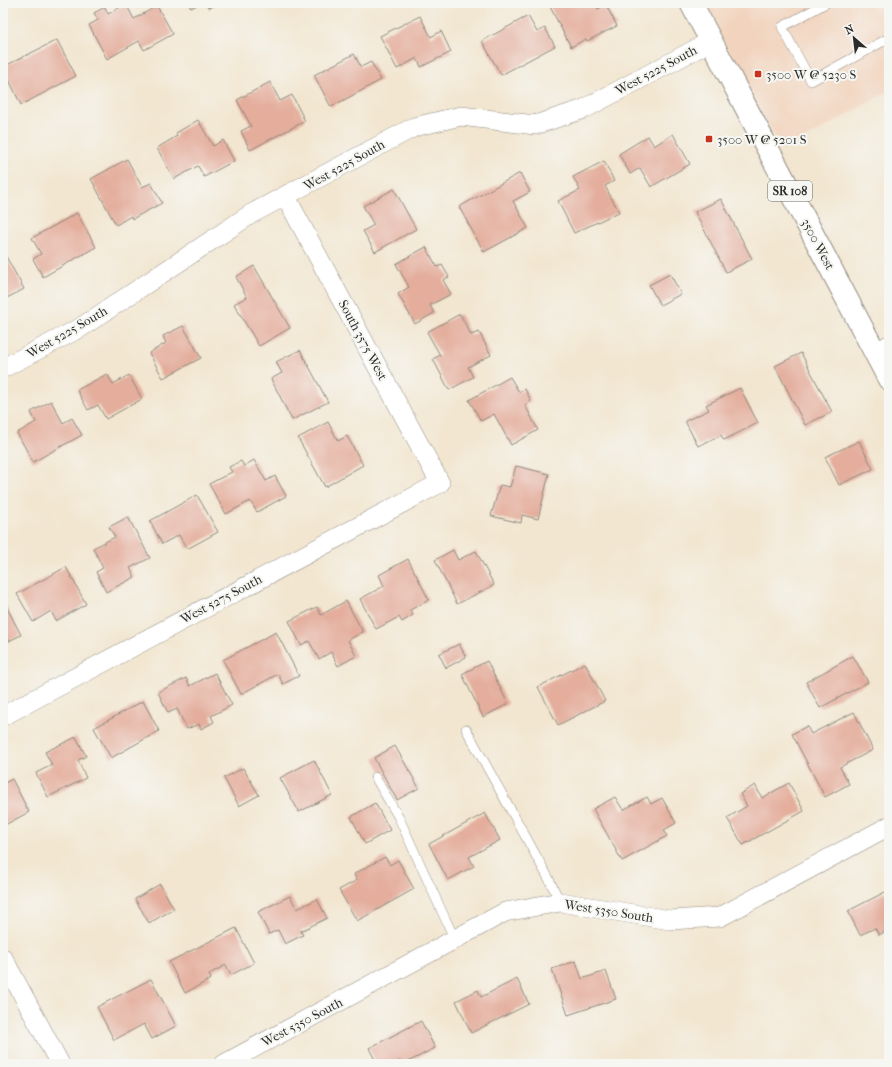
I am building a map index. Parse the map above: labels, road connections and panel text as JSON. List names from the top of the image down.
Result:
{
  "streets": {
    "main road": ["SR 108", "3500 West"],
    "street": [
      "West 5225 South",
      "South 3575 West",
      "West 5275 South",
      "West 5350 South"
    ]
  },
  "crossings": [
    ["West 5225 South", "3500 West"],
    ["West 5225 South", "South 3575 West"],
    ["South 3575 West", "West 5275 South"]
  ],
  "places": {
    "transit": ["3500 W @ 5230 S", "3500 W @ 5201 S"]
  },
  "north": "top left"
}
